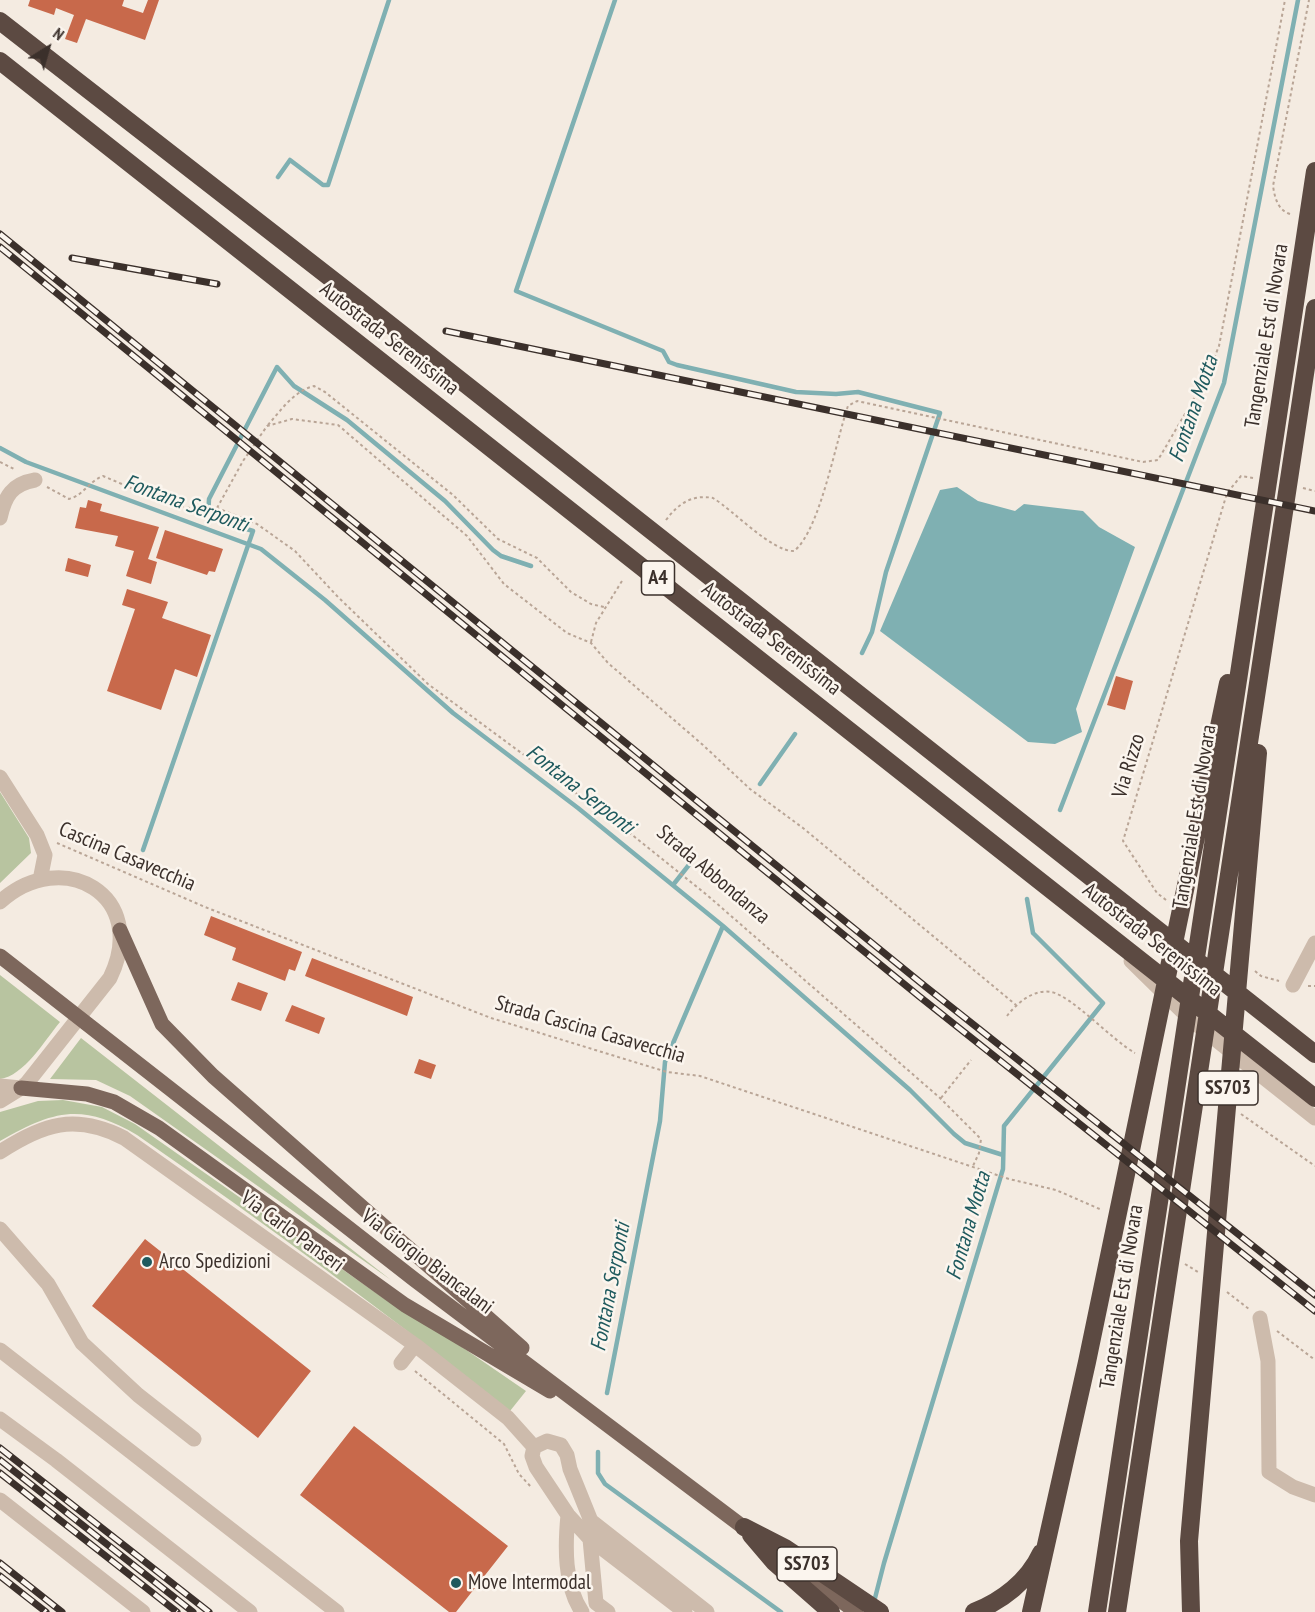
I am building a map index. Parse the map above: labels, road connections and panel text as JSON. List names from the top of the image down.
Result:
{
  "streets": {
    "highway": [
      "Tangenziale Est di Novara",
      "Autostrada Serenissima",
      "A4",
      "SS703"
    ],
    "main road": ["Via Giorgio Biancalani"],
    "street": ["Via Carlo Panseri"],
    "path": [
      "Via Rizzo",
      "Cascina Casavecchia",
      "Strada Abbondanza",
      "Strada Cascina Casavecchia"
    ]
  },
  "crossings": [
    ["Tangenziale Est di Novara", "Via Rizzo"],
    ["Tangenziale Est di Novara", "SS703"],
    ["Cascina Casavecchia", "Strada Cascina Casavecchia"],
    ["Strada Abbondanza", "Strada Cascina Casavecchia"],
    ["SS703", "Via Giorgio Biancalani"]
  ],
  "water": ["Fontana Motta", "Fontana Serponti"],
  "places": ["Arco Spedizioni", "Move Intermodal"],
  "north": "top right"
}
